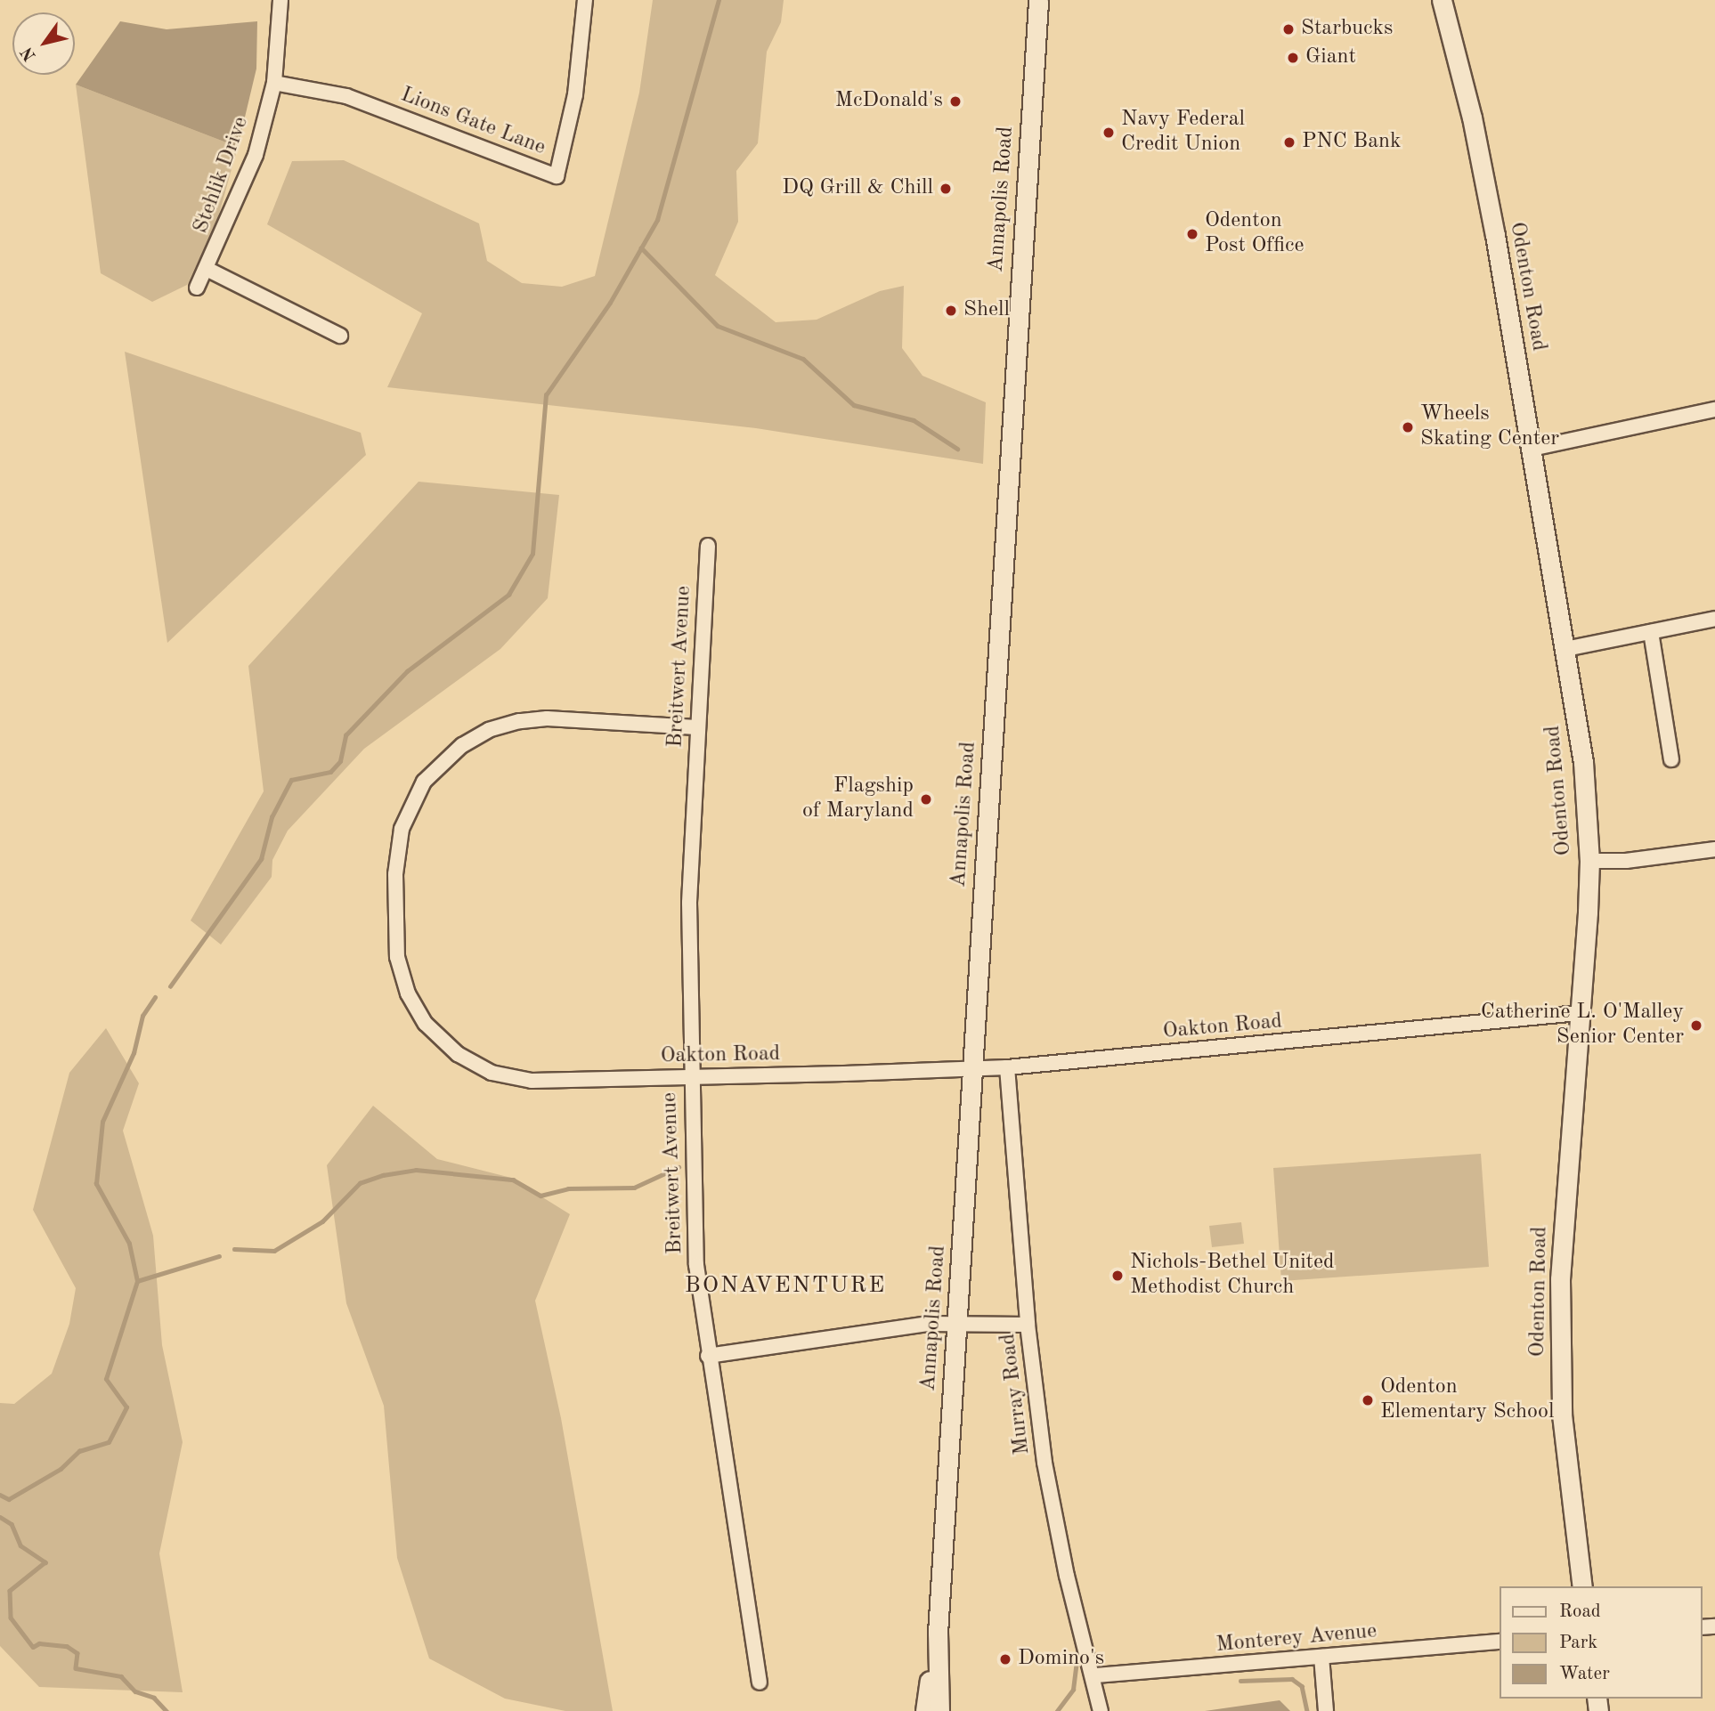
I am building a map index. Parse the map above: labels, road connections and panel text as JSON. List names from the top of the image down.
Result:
{
  "streets": {
    "main road": ["Annapolis Road", "Odenton Road"],
    "street": [
      "Lions Gate Lane",
      "Stehlik Drive",
      "Breitwert Avenue",
      "Oakton Road",
      "Murray Road",
      "Monterey Avenue"
    ]
  },
  "crossings": [
    ["Lions Gate Lane", "Stehlik Drive"],
    ["Annapolis Road", "Oakton Road"],
    ["Odenton Road", "Oakton Road"],
    ["Breitwert Avenue", "Oakton Road"],
    ["Oakton Road", "Murray Road"],
    ["Murray Road", "Monterey Avenue"]
  ],
  "districts": ["BONAVENTURE"],
  "places": [
    "Starbucks",
    "Giant",
    "McDonald's",
    "Navy Federal Credit Union",
    "PNC Bank",
    "DQ Grill & Chill",
    "Odenton Post Office",
    "Shell",
    "Wheels Skating Center",
    "Flagship of Maryland",
    "Catherine L. O'Malley Senior Center",
    "Nichols-Bethel United Methodist Church",
    "Odenton Elementary School",
    "Domino's"
  ],
  "legend": ["Road", "Park", "Water"],
  "north": "bottom left"
}
